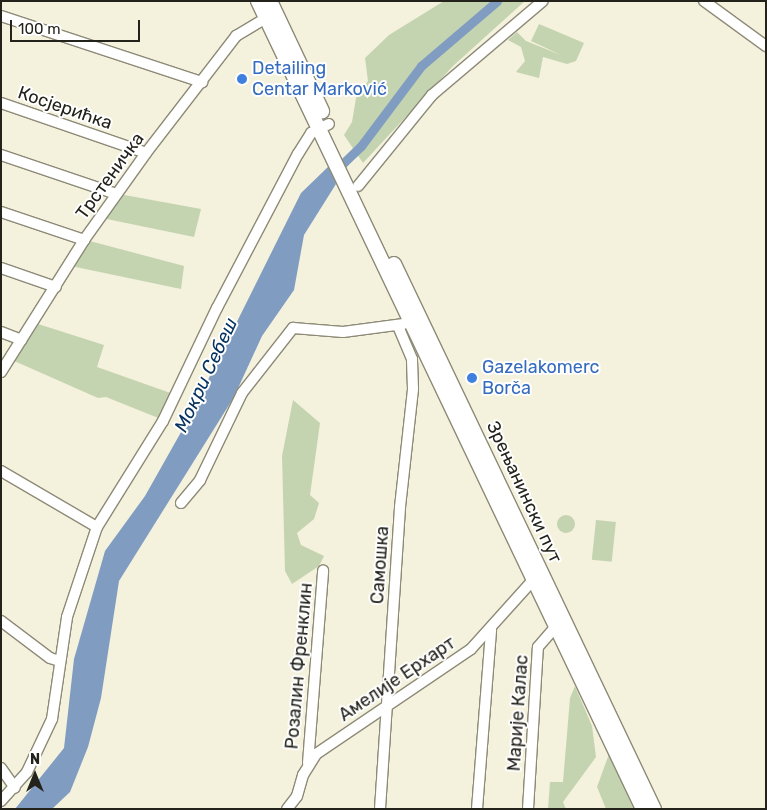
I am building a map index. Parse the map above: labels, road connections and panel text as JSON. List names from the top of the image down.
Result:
{
  "streets": {
    "main road": ["Зрењанински пут"],
    "street": [
      "Косјерићка",
      "Трстеничка",
      "Самошка",
      "Розалин Френклин",
      "Амелије Ерхарт",
      "Марије Калас"
    ]
  },
  "crossings": [
    ["Косјерићка", "Трстеничка"],
    ["Трстеничка", "Зрењанински пут"],
    ["Зрењанински пут", "Самошка"],
    ["Зрењанински пут", "Амелије Ерхарт"],
    ["Зрењанински пут", "Марије Калас"],
    ["Самошка", "Амелије Ерхарт"],
    ["Розалин Френклин", "Амелије Ерхарт"]
  ],
  "water": ["Мокри Себеш"],
  "places": ["Detailing Centar Marković", "Gazelakomerc Borča"],
  "scale_bar": "100 m",
  "north": "top"
}
